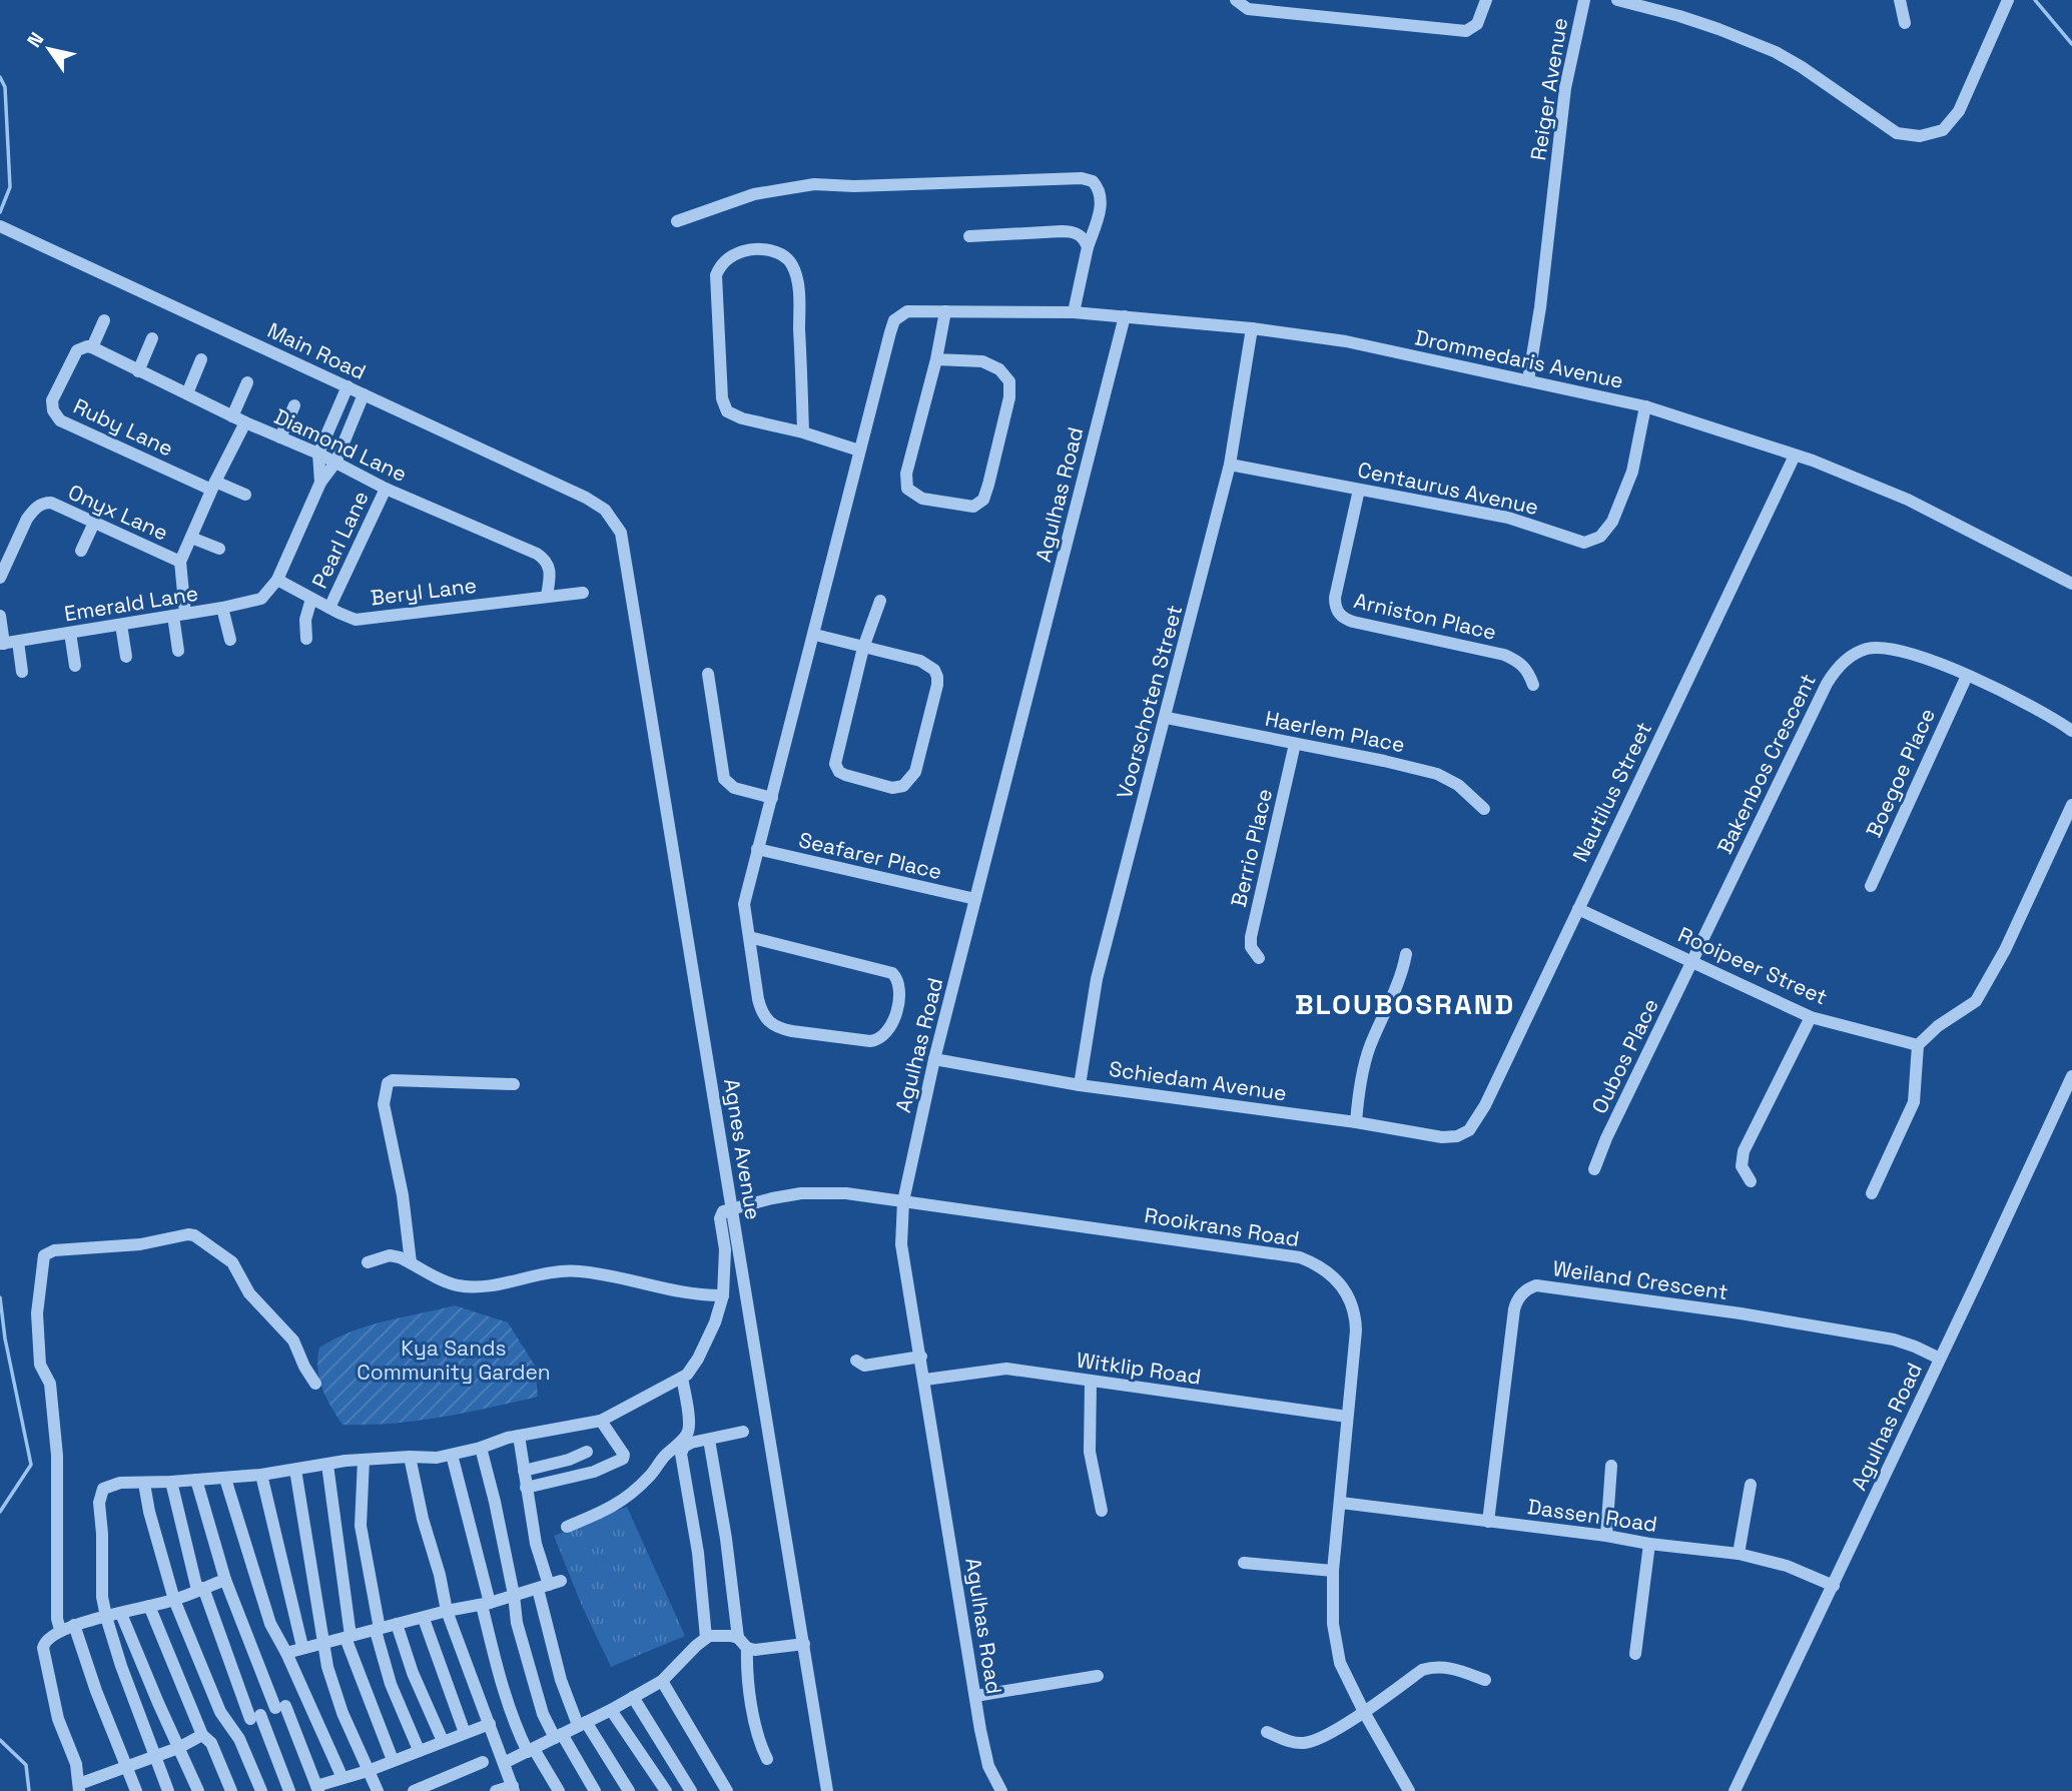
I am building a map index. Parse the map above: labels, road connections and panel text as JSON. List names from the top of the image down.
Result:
{
  "streets": {
    "street": [
      "Reiger Avenue",
      "Main Road",
      "Drommedaris Avenue",
      "Ruby Lane",
      "Diamond Lane",
      "Centaurus Avenue",
      "Agulhas Road",
      "Onyx Lane",
      "Pearl Lane",
      "Beryl Lane",
      "Emerald Lane",
      "Arniston Place",
      "Voorschoten Street",
      "Haerlem Place",
      "Bakenbos Crescent",
      "Boegoe Place",
      "Nautilus Street",
      "Berrio Place",
      "Seafarer Place",
      "Rooipeer Street",
      "Oubos Place",
      "Schiedam Avenue",
      "Agnes Avenue",
      "Rooikrans Road",
      "Weiland Crescent",
      "Witklip Road",
      "Dassen Road"
    ]
  },
  "crossings": [
    ["Reiger Avenue", "Drommedaris Avenue"],
    ["Main Road", "Agnes Avenue"],
    ["Drommedaris Avenue", "Centaurus Avenue"],
    ["Drommedaris Avenue", "Agulhas Road"],
    ["Drommedaris Avenue", "Voorschoten Street"],
    ["Drommedaris Avenue", "Nautilus Street"],
    ["Ruby Lane", "Diamond Lane"],
    ["Diamond Lane", "Pearl Lane"],
    ["Diamond Lane", "Beryl Lane"],
    ["Centaurus Avenue", "Arniston Place"],
    ["Centaurus Avenue", "Voorschoten Street"],
    ["Agulhas Road", "Seafarer Place"],
    ["Agulhas Road", "Schiedam Avenue"],
    ["Agulhas Road", "Rooikrans Road"],
    ["Agulhas Road", "Weiland Crescent"],
    ["Agulhas Road", "Witklip Road"],
    ["Agulhas Road", "Dassen Road"],
    ["Pearl Lane", "Beryl Lane"],
    ["Beryl Lane", "Emerald Lane"],
    ["Voorschoten Street", "Haerlem Place"],
    ["Voorschoten Street", "Schiedam Avenue"],
    ["Haerlem Place", "Berrio Place"],
    ["Bakenbos Crescent", "Boegoe Place"],
    ["Bakenbos Crescent", "Rooipeer Street"],
    ["Bakenbos Crescent", "Oubos Place"],
    ["Nautilus Street", "Rooipeer Street"],
    ["Nautilus Street", "Schiedam Avenue"],
    ["Rooipeer Street", "Oubos Place"],
    ["Agnes Avenue", "Rooikrans Road"],
    ["Rooikrans Road", "Witklip Road"],
    ["Rooikrans Road", "Dassen Road"],
    ["Weiland Crescent", "Dassen Road"]
  ],
  "districts": ["BLOUBOSRAND"],
  "parks": ["Kya Sands Community Garden"],
  "north": "top left"
}
